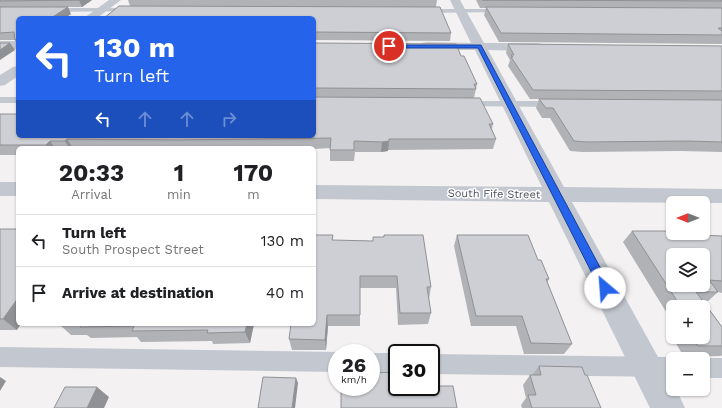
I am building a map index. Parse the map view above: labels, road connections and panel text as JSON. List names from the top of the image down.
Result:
{
  "streets": {
    "street": ["South Fife Street"]
  },
  "north": "left",
  "page": {
    "turn": ["130 m", "Turn left"],
    "eta": [
      "20:33",
      "Arrival",
      "1",
      "min",
      "170",
      "m"
    ],
    "map_buttons": ["+", "−"],
    "list": [
      {
        "name": "Turn left",
        "note": "South Prospect Street",
        "value": "130 m"
      },
      {
        "name": "Arrive at destination",
        "value": "40 m"
      }
    ],
    "speed": "26 km/h",
    "limit": "30"
  }
}
